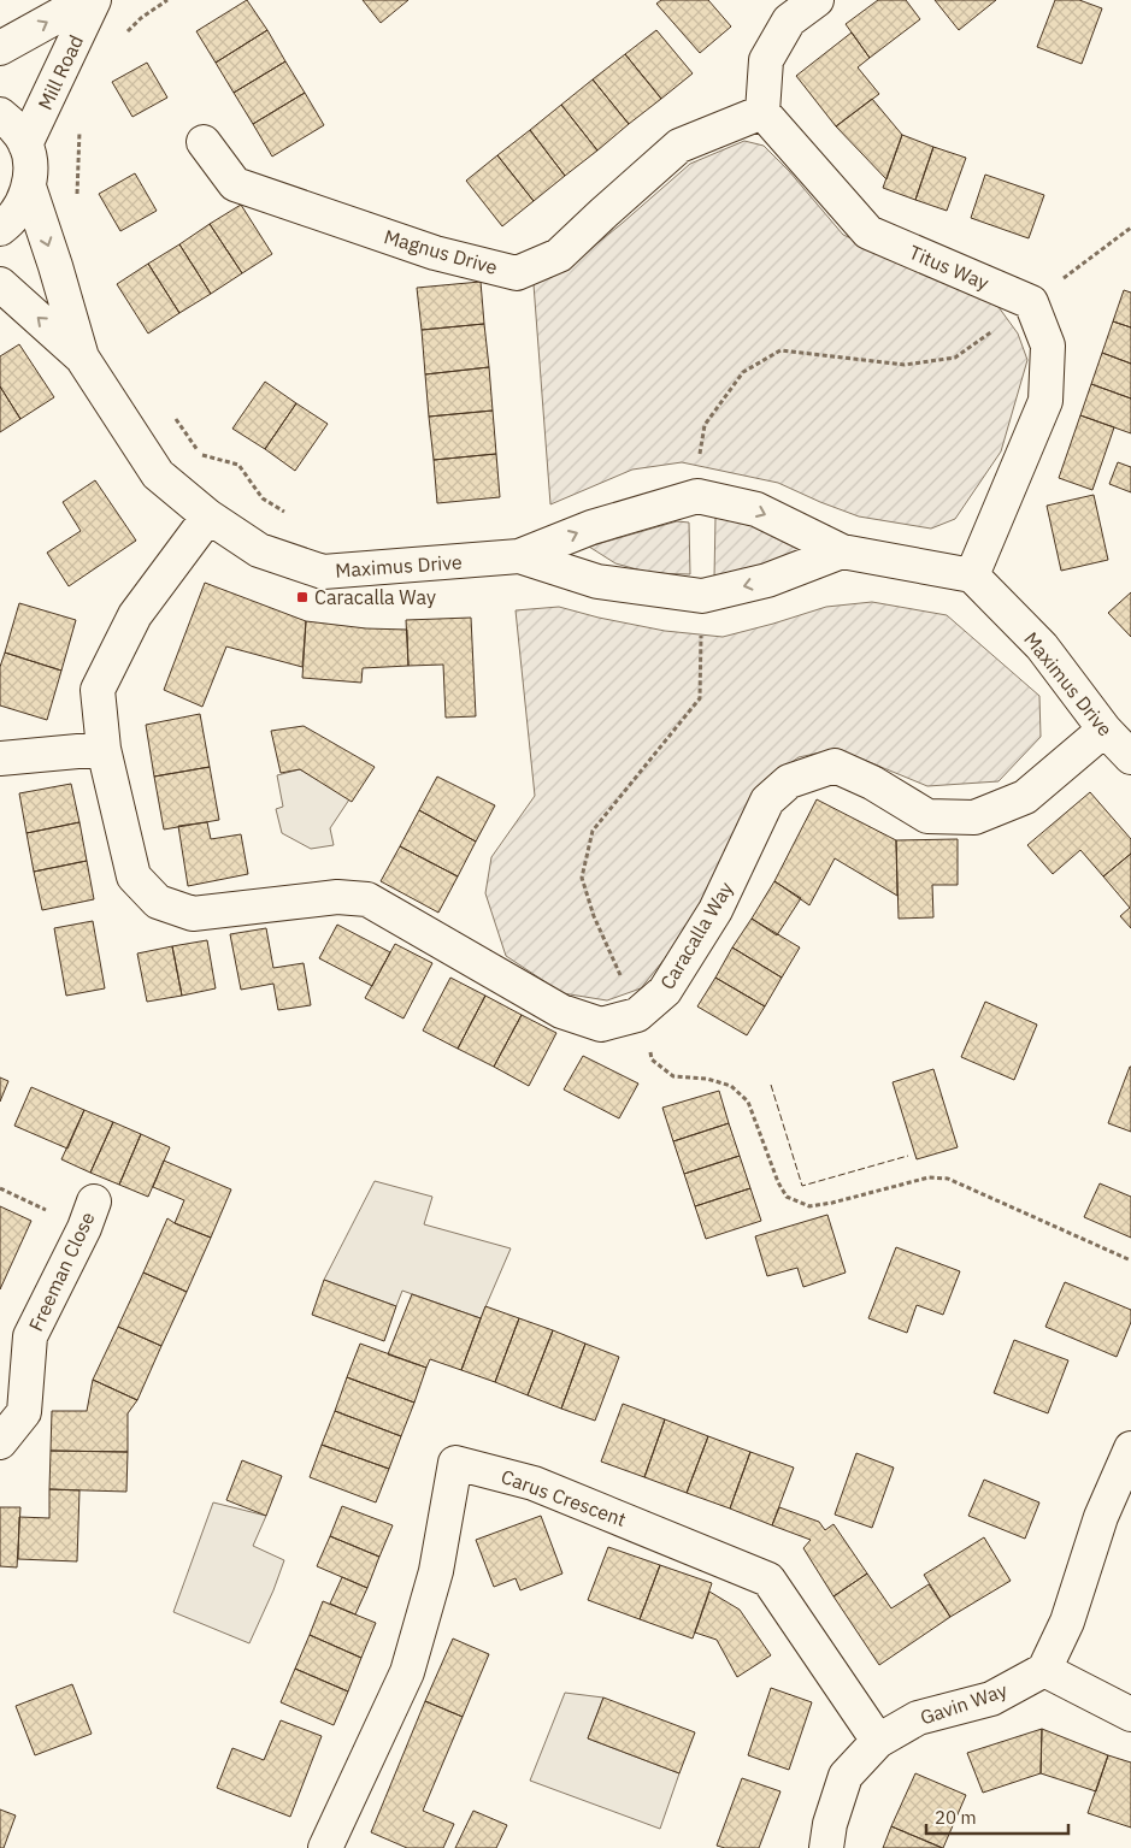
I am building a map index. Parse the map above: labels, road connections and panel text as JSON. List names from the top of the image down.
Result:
{
  "streets": {
    "street": [
      "Mill Road",
      "Magnus Drive",
      "Titus Way",
      "Maximus Drive",
      "Caracalla Way",
      "Freeman Close",
      "Carus Crescent",
      "Gavin Way"
    ]
  },
  "crossings": [
    ["Magnus Drive", "Titus Way"],
    ["Maximus Drive", "Caracalla Way"],
    ["Carus Crescent", "Gavin Way"]
  ],
  "one_way": ["Mill Road"],
  "places": {
    "transit": ["Caracalla Way"]
  },
  "scale_bar": "20 m"
}
